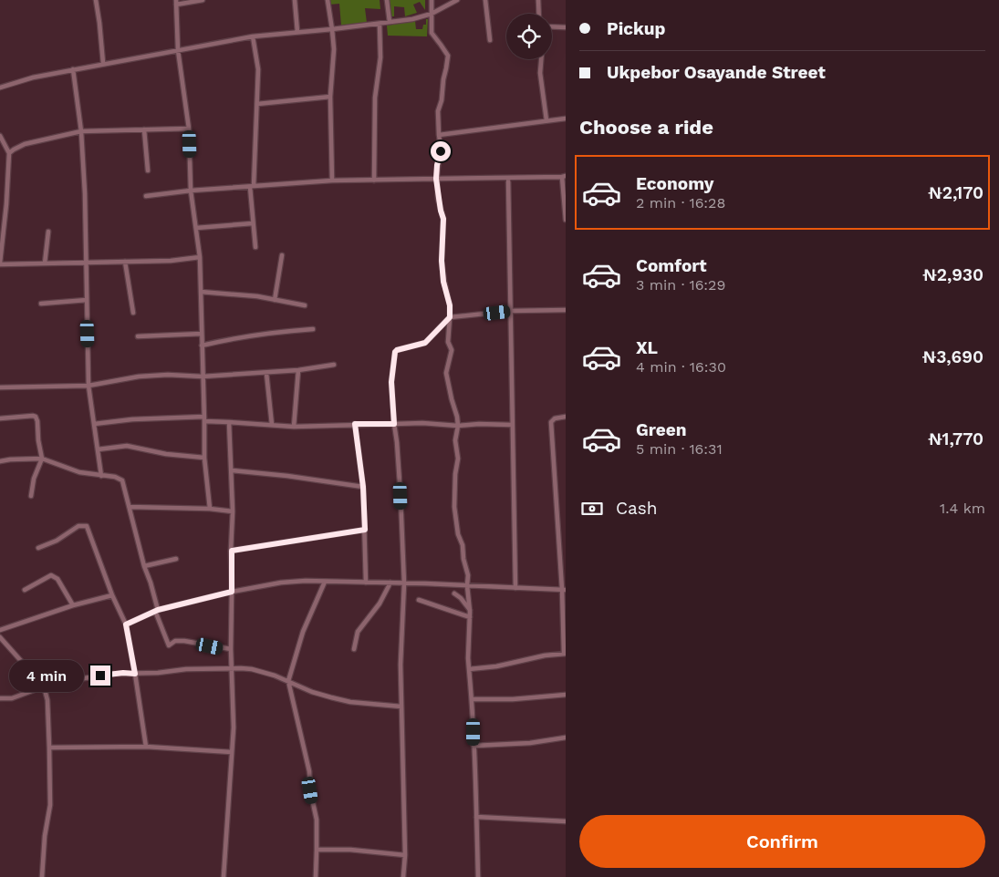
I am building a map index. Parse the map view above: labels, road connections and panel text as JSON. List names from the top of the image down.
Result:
{
  "page": {
    "banner": ["Pickup", "Ukpebor Osayande Street"],
    "heading": "Choose a ride",
    "list": [
      {
        "name": "Economy",
        "note": "2 min · 16:28",
        "value": "₦2,170"
      },
      {
        "name": "Comfort",
        "note": "3 min · 16:29",
        "value": "₦2,930"
      },
      {
        "name": "XL",
        "note": "4 min · 16:30",
        "value": "₦3,690"
      },
      {
        "name": "Green",
        "note": "5 min · 16:31",
        "value": "₦1,770"
      }
    ],
    "pay": ["Cash", "1.4 km"],
    "bubble": "4 min",
    "buttons": "Confirm"
  }
}
